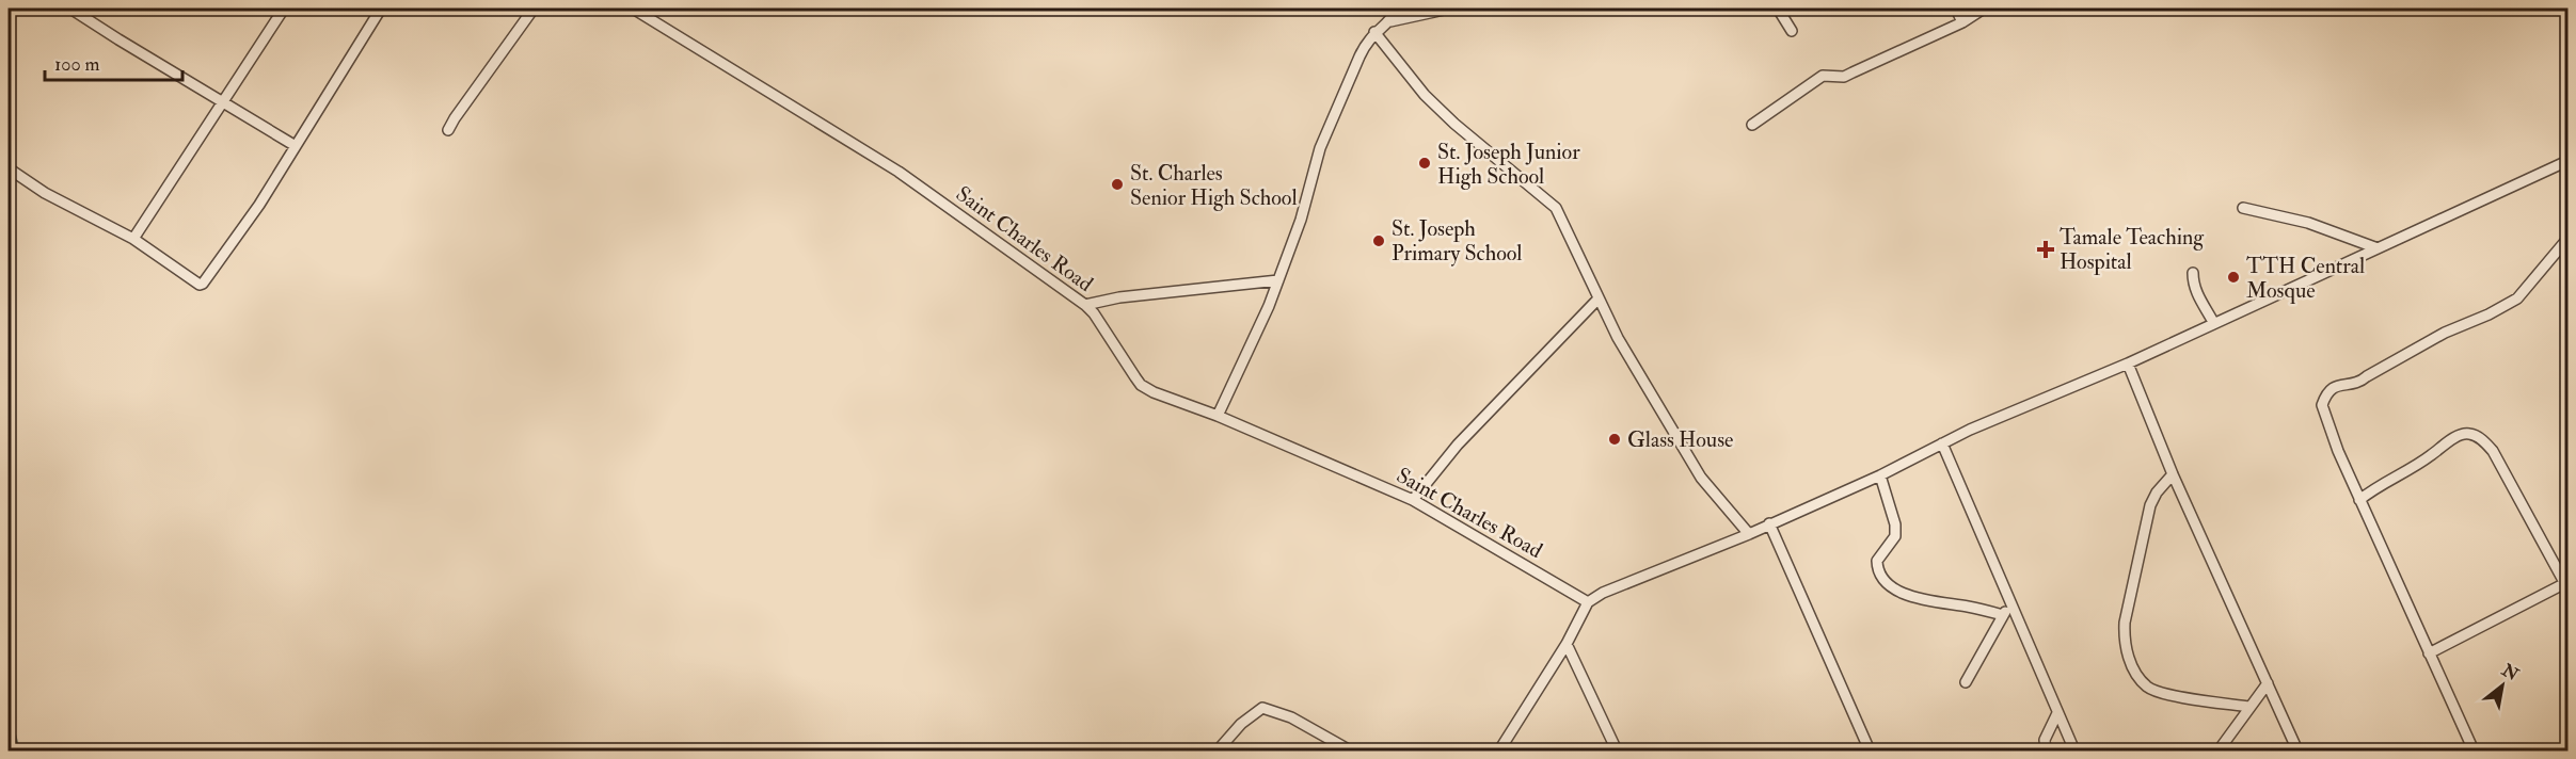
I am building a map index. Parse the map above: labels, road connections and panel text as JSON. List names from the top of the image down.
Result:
{
  "streets": {
    "street": ["Saint Charles Road"]
  },
  "places": {
    "other": [
      "St. Joseph Junior High School",
      "St. Charles Senior High School",
      "St. Joseph Primary School",
      "TTH Central Mosque",
      "Glass House"
    ],
    "health": ["Tamale Teaching Hospital"]
  },
  "scale_bar": "100 m",
  "north": "top right"
}
